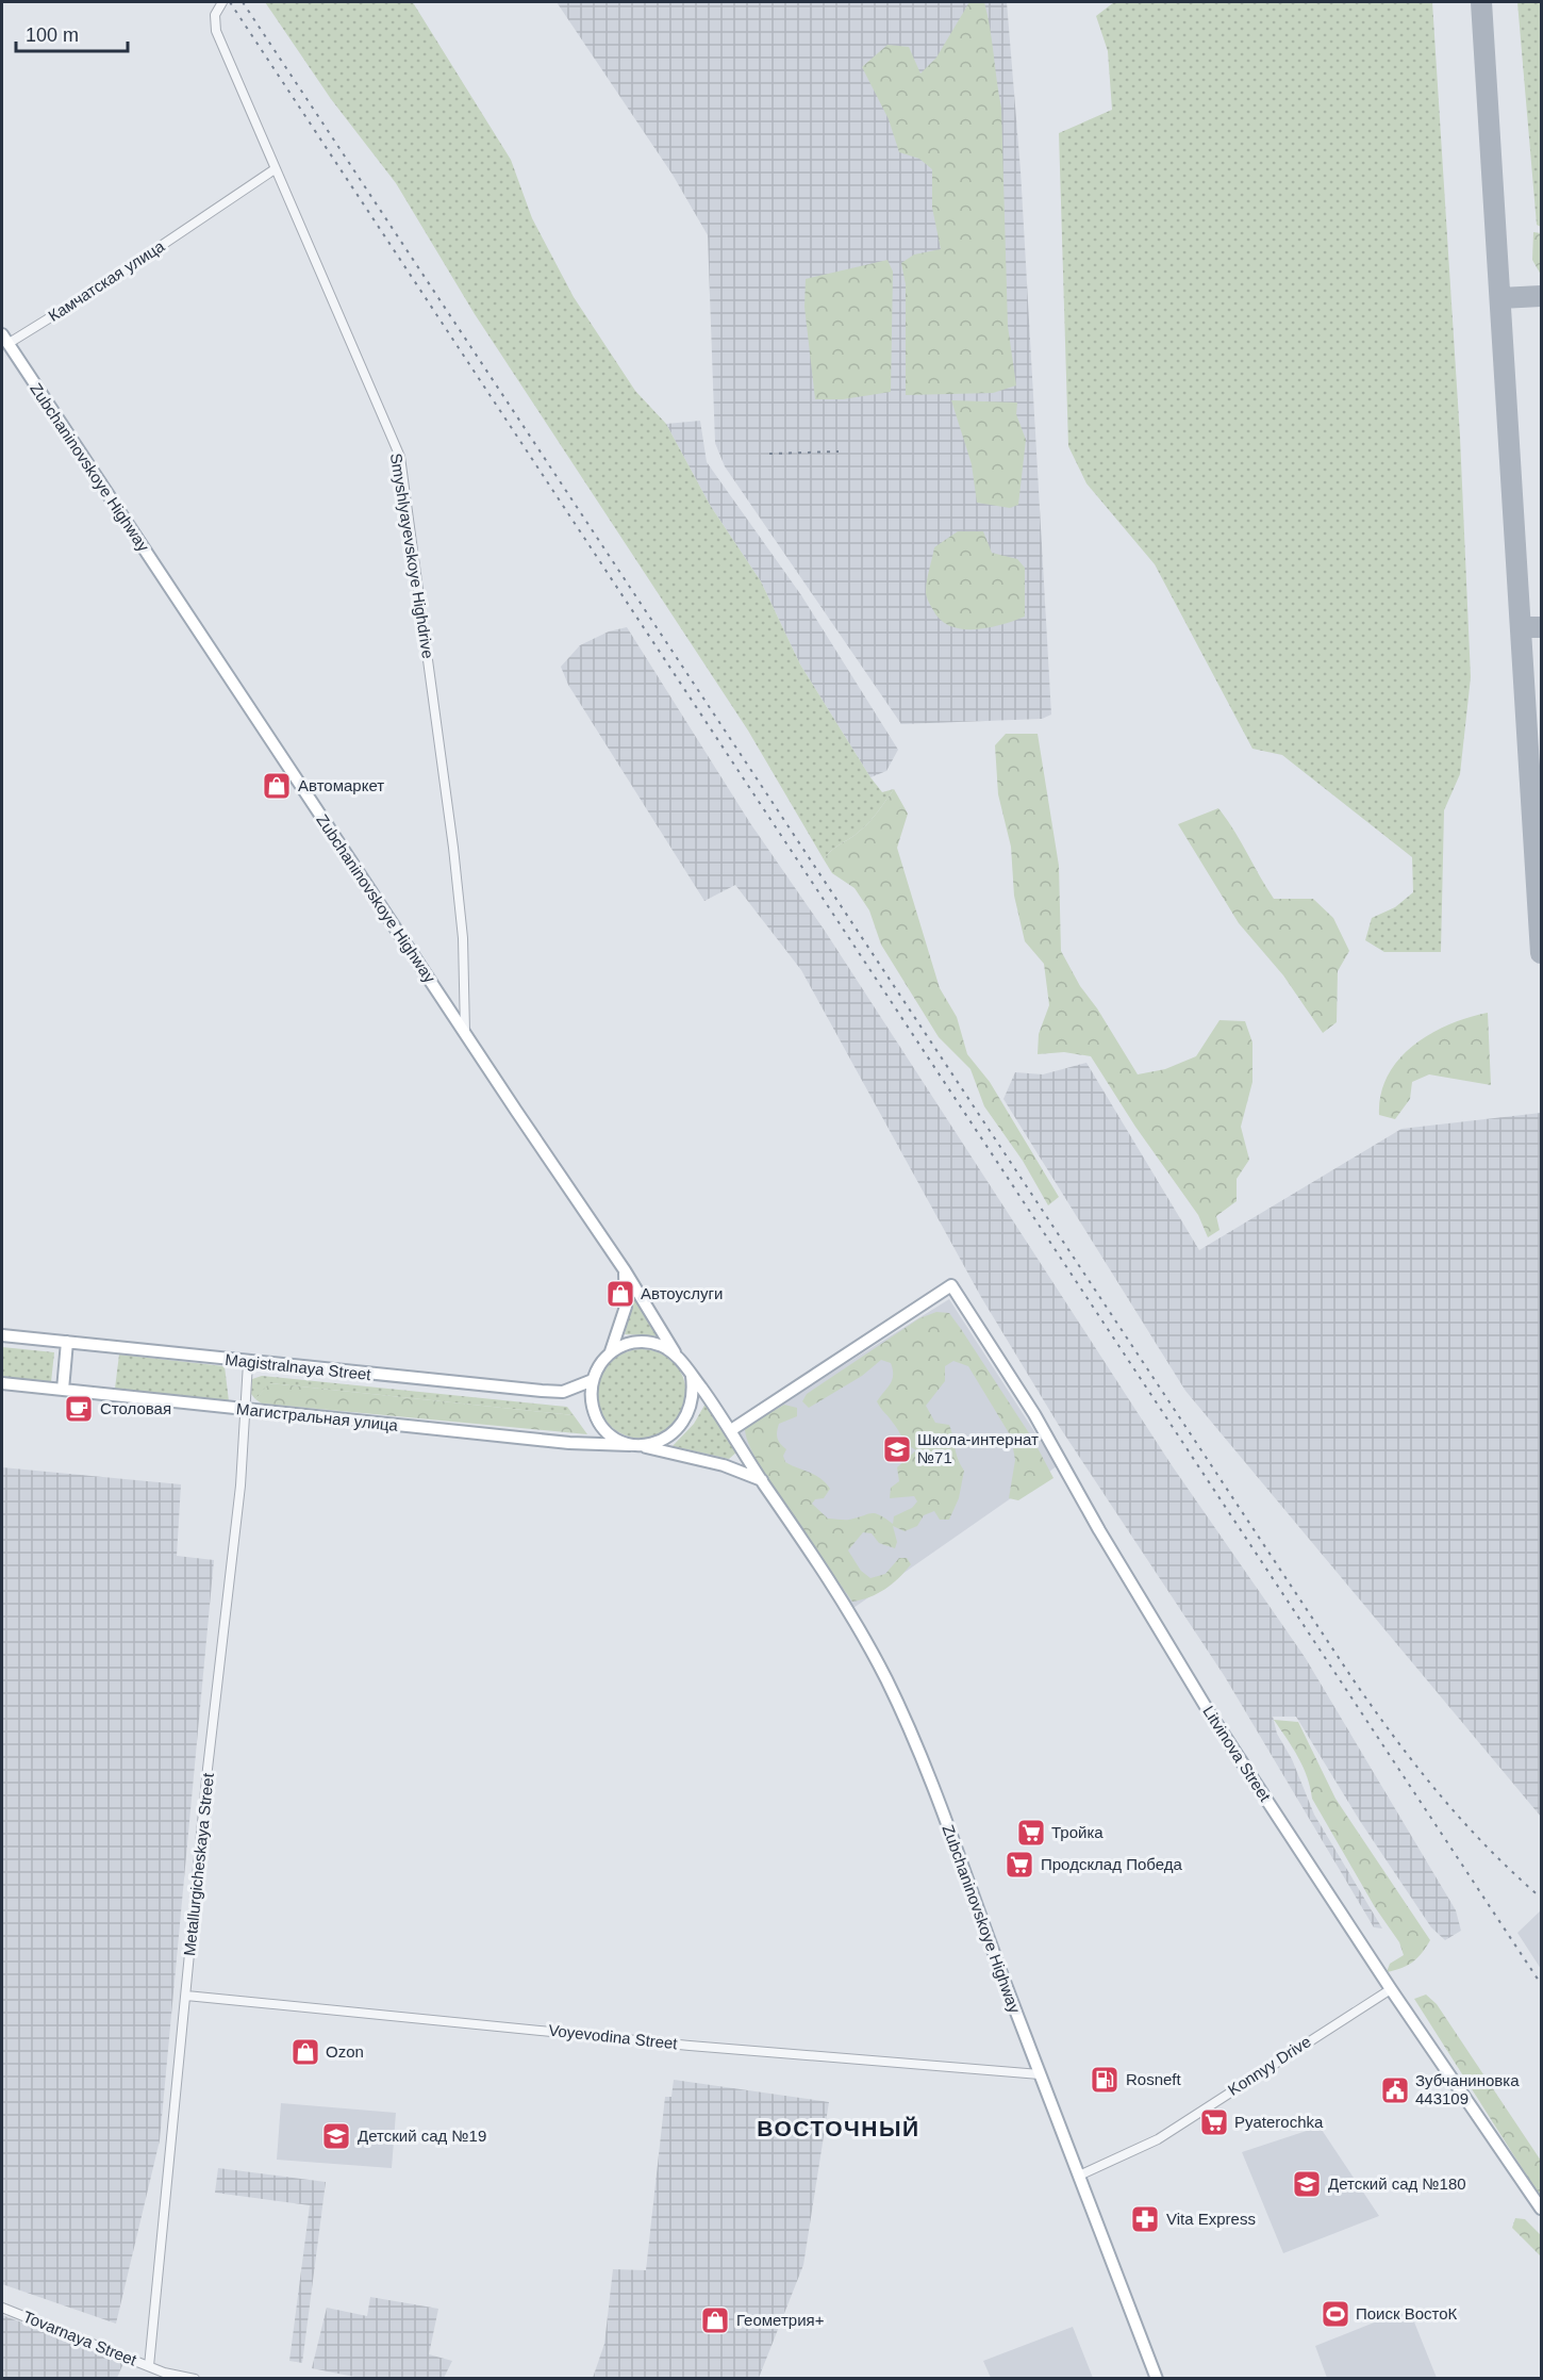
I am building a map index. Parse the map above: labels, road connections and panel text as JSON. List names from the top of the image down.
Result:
{
  "streets": {
    "main road": [
      "Zubchaninovskoye Highway",
      "Magistralnaya Street",
      "Магистральная улица",
      "Litvinova Street"
    ],
    "street": [
      "Камчатская улица",
      "Smyshlyayevskoye Highdrive",
      "Metallurgicheskaya Street",
      "Voyevodina Street",
      "Konnyy Drive",
      "Tovarnaya Street"
    ]
  },
  "crossings": [
    ["Камчатская улица", "Zubchaninovskoye Highway"],
    ["Камчатская улица", "Smyshlyayevskoye Highdrive"],
    ["Zubchaninovskoye Highway", "Smyshlyayevskoye Highdrive"],
    ["Zubchaninovskoye Highway", "Magistralnaya Street"],
    ["Zubchaninovskoye Highway", "Магистральная улица"],
    ["Zubchaninovskoye Highway", "Litvinova Street"],
    ["Zubchaninovskoye Highway", "Voyevodina Street"],
    ["Zubchaninovskoye Highway", "Konnyy Drive"],
    ["Magistralnaya Street", "Магистральная улица"],
    ["Magistralnaya Street", "Metallurgicheskaya Street"],
    ["Магистральная улица", "Metallurgicheskaya Street"],
    ["Litvinova Street", "Konnyy Drive"],
    ["Metallurgicheskaya Street", "Voyevodina Street"],
    ["Metallurgicheskaya Street", "Tovarnaya Street"]
  ],
  "districts": ["ВОСТОЧНЫЙ"],
  "places": {
    "shop": [
      "Автомаркет",
      "Автоуслуги",
      "Ozon",
      "Геометрия+"
    ],
    "cafe": ["Столовая"],
    "school or university": ["Школа-интернат №71", "Детский сад №19", "Детский сад №180"],
    "supermarket": ["Тройка", "Продсклад Победа", "Pyaterochka"],
    "fuel station": ["Rosneft"],
    "public building": ["Зубчаниновка 443109"],
    "pharmacy": ["Vita Express"],
    "sports": ["Поиск ВостоК"]
  },
  "scale_bar": "100 m"
}
